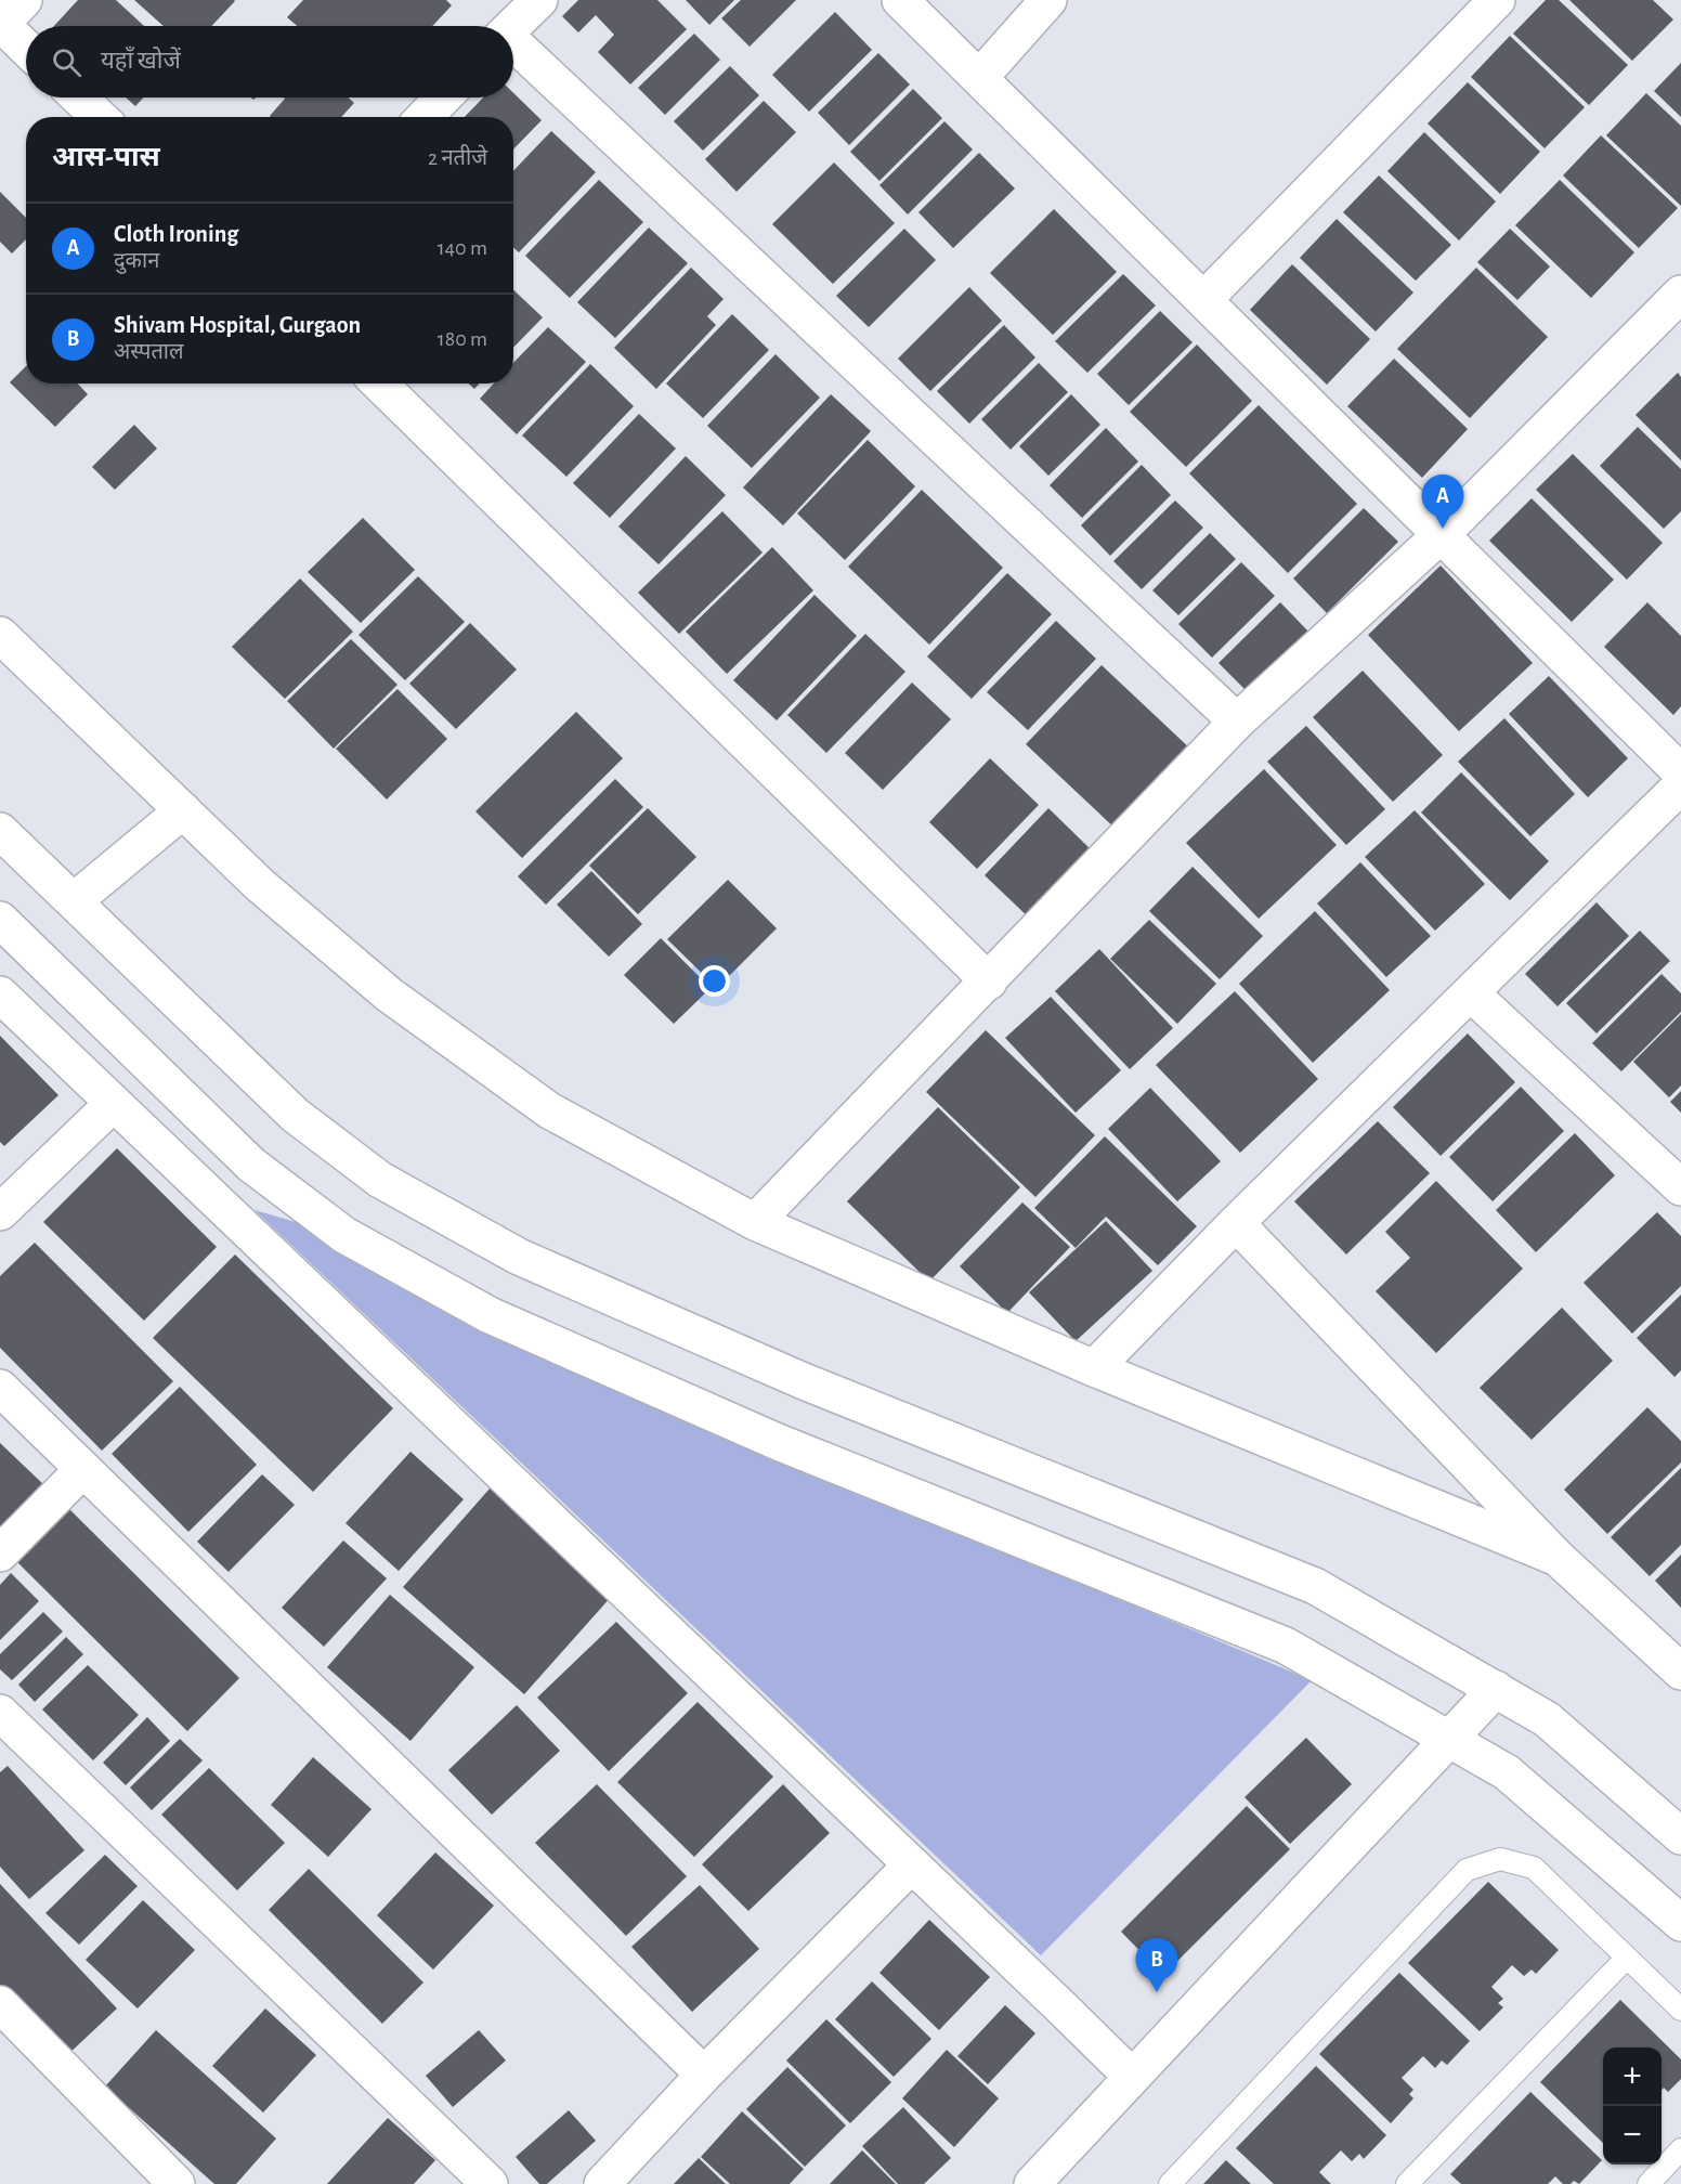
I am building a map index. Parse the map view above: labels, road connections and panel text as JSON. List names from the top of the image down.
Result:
{
  "page": {
    "search": "यहाँ खोजें",
    "heading": ["आस-पास", "2 नतीजे"],
    "list": [
      {
        "mark": "A",
        "name": "Cloth Ironing",
        "note": "दुकान",
        "value": "140 m"
      },
      {
        "mark": "B",
        "name": "Shivam Hospital, Gurgaon",
        "note": "अस्पताल",
        "value": "180 m"
      }
    ],
    "pins": ["A", "B"],
    "map_buttons": ["+", "−"]
  }
}
